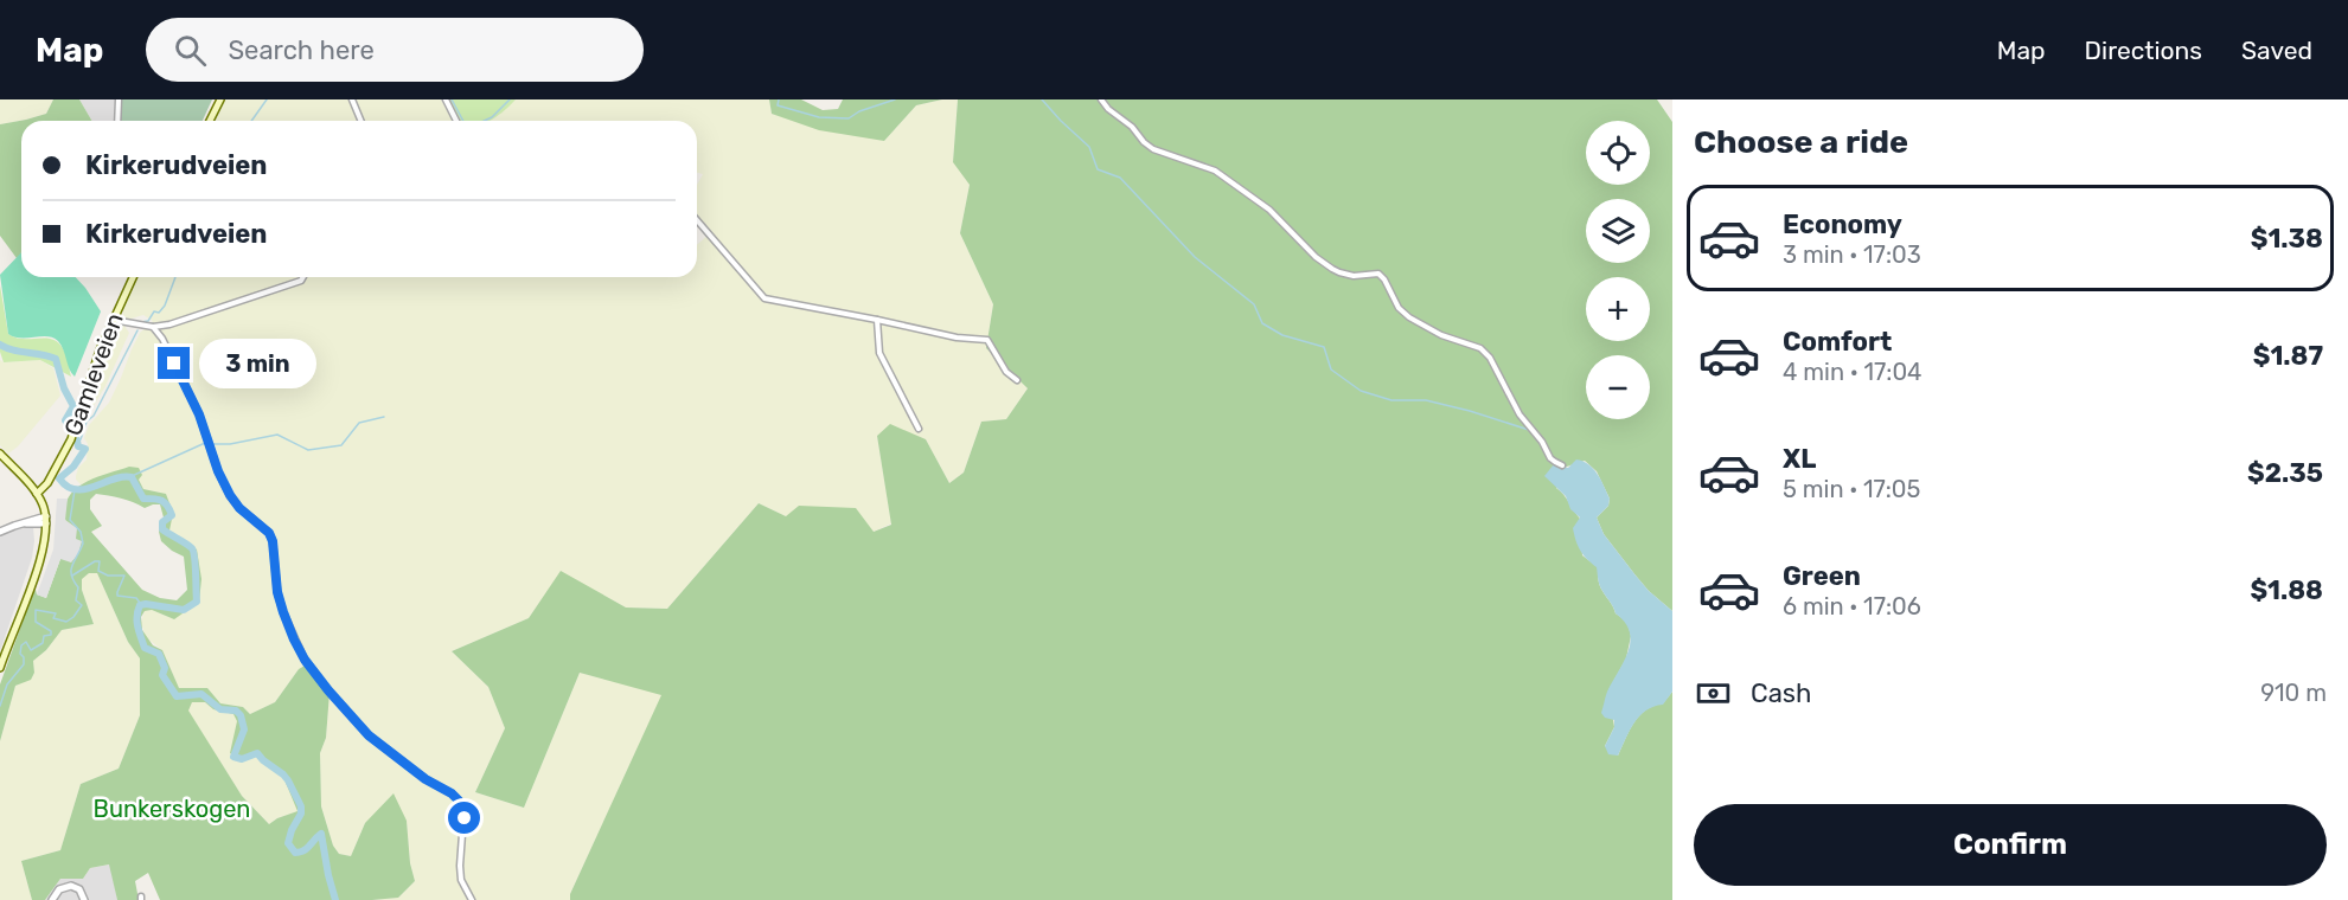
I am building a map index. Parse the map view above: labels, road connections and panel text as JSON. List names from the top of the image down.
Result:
{
  "streets": {
    "main road": ["Gamleveien"]
  },
  "parks": ["Bunkerskogen"],
  "page": {
    "header": "Map",
    "search": "Search here",
    "nav": ["Map", "Directions", "Saved"],
    "heading": "Choose a ride",
    "map_buttons": ["+", "−"],
    "banner": ["Kirkerudveien", "Kirkerudveien"],
    "list": [
      {
        "name": "Economy",
        "note": "3 min · 17:03",
        "value": "$1.38"
      },
      {
        "name": "Comfort",
        "note": "4 min · 17:04",
        "value": "$1.87"
      },
      {
        "name": "XL",
        "note": "5 min · 17:05",
        "value": "$2.35"
      },
      {
        "name": "Green",
        "note": "6 min · 17:06",
        "value": "$1.88"
      }
    ],
    "bubble": "3 min",
    "pay": ["Cash", "910 m"],
    "buttons": "Confirm"
  }
}
